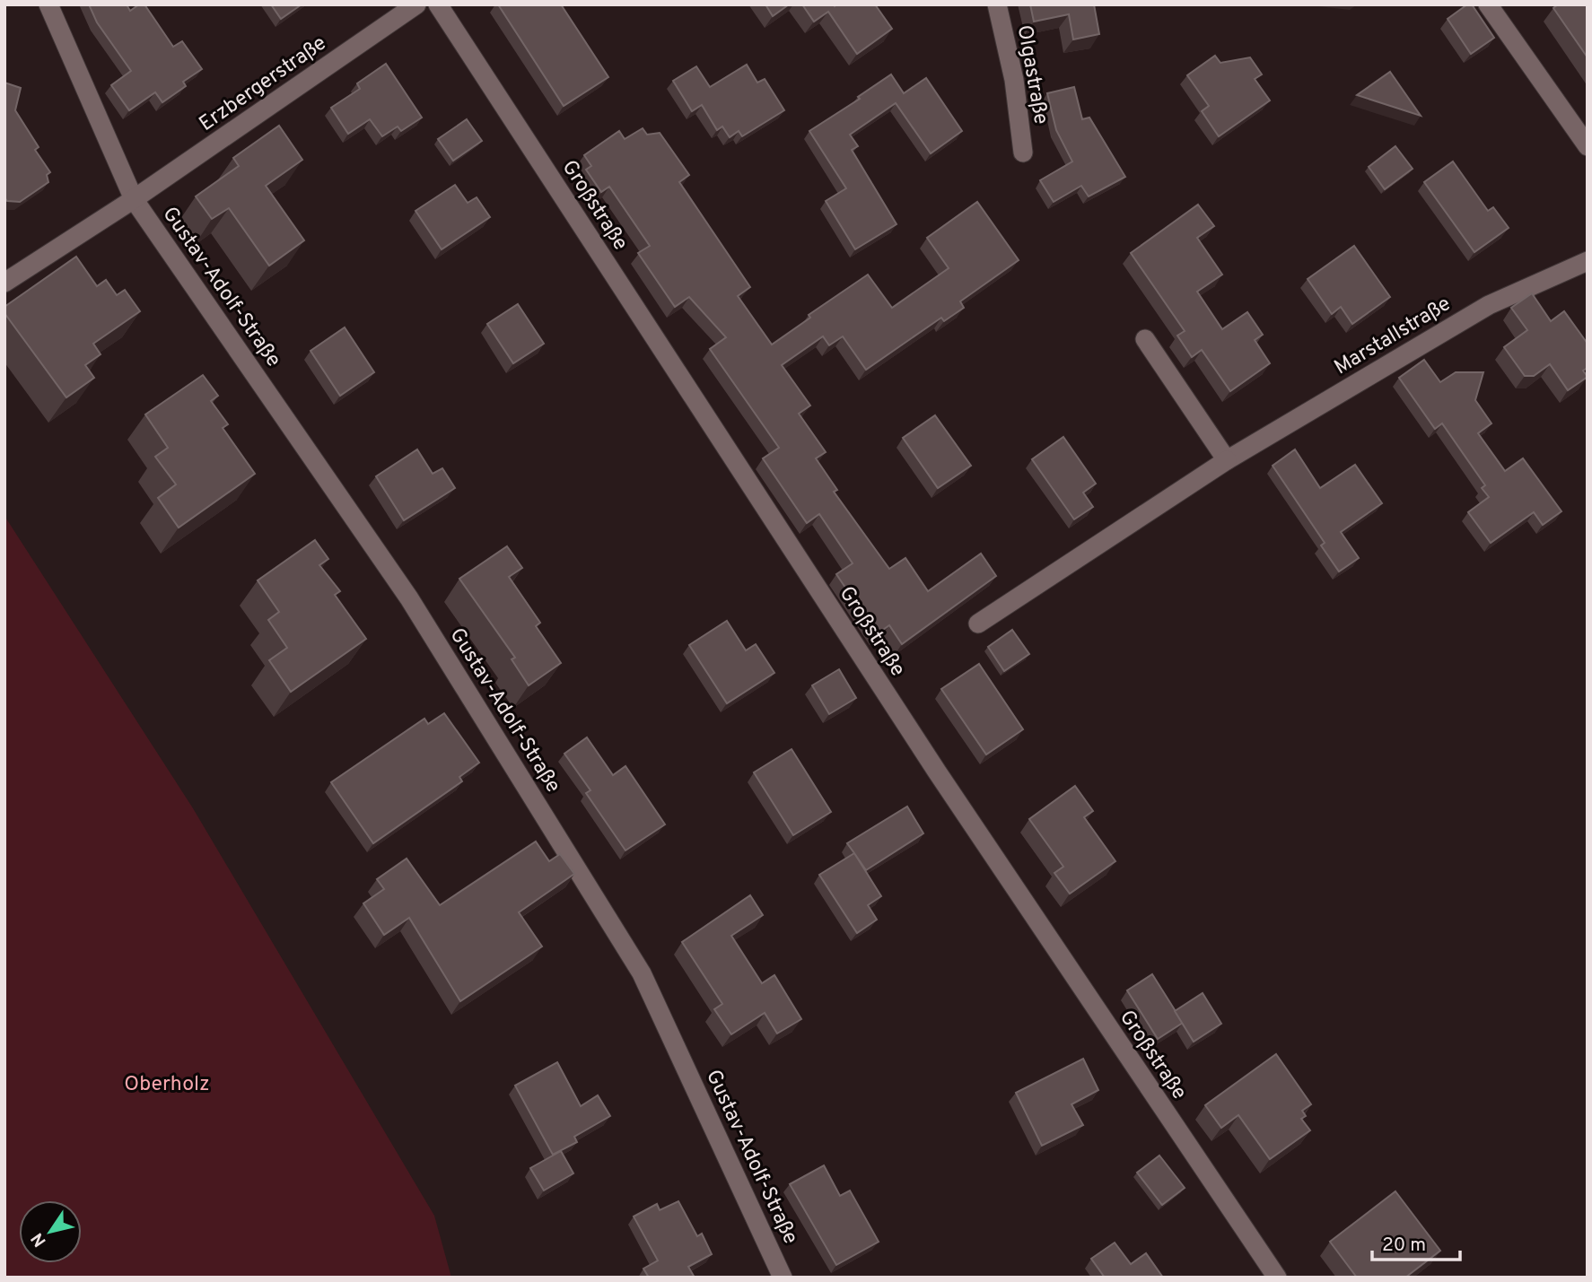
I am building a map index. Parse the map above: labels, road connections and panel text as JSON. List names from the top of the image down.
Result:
{
  "streets": {
    "street": [
      "Olgastraße",
      "Erzbergerstraße",
      "Großstraße",
      "Gustav-Adolf-Straße",
      "Marstallstraße"
    ]
  },
  "crossings": [
    ["Erzbergerstraße", "Gustav-Adolf-Straße"]
  ],
  "parks": ["Oberholz"],
  "scale_bar": "20 m",
  "north": "bottom left"
}
